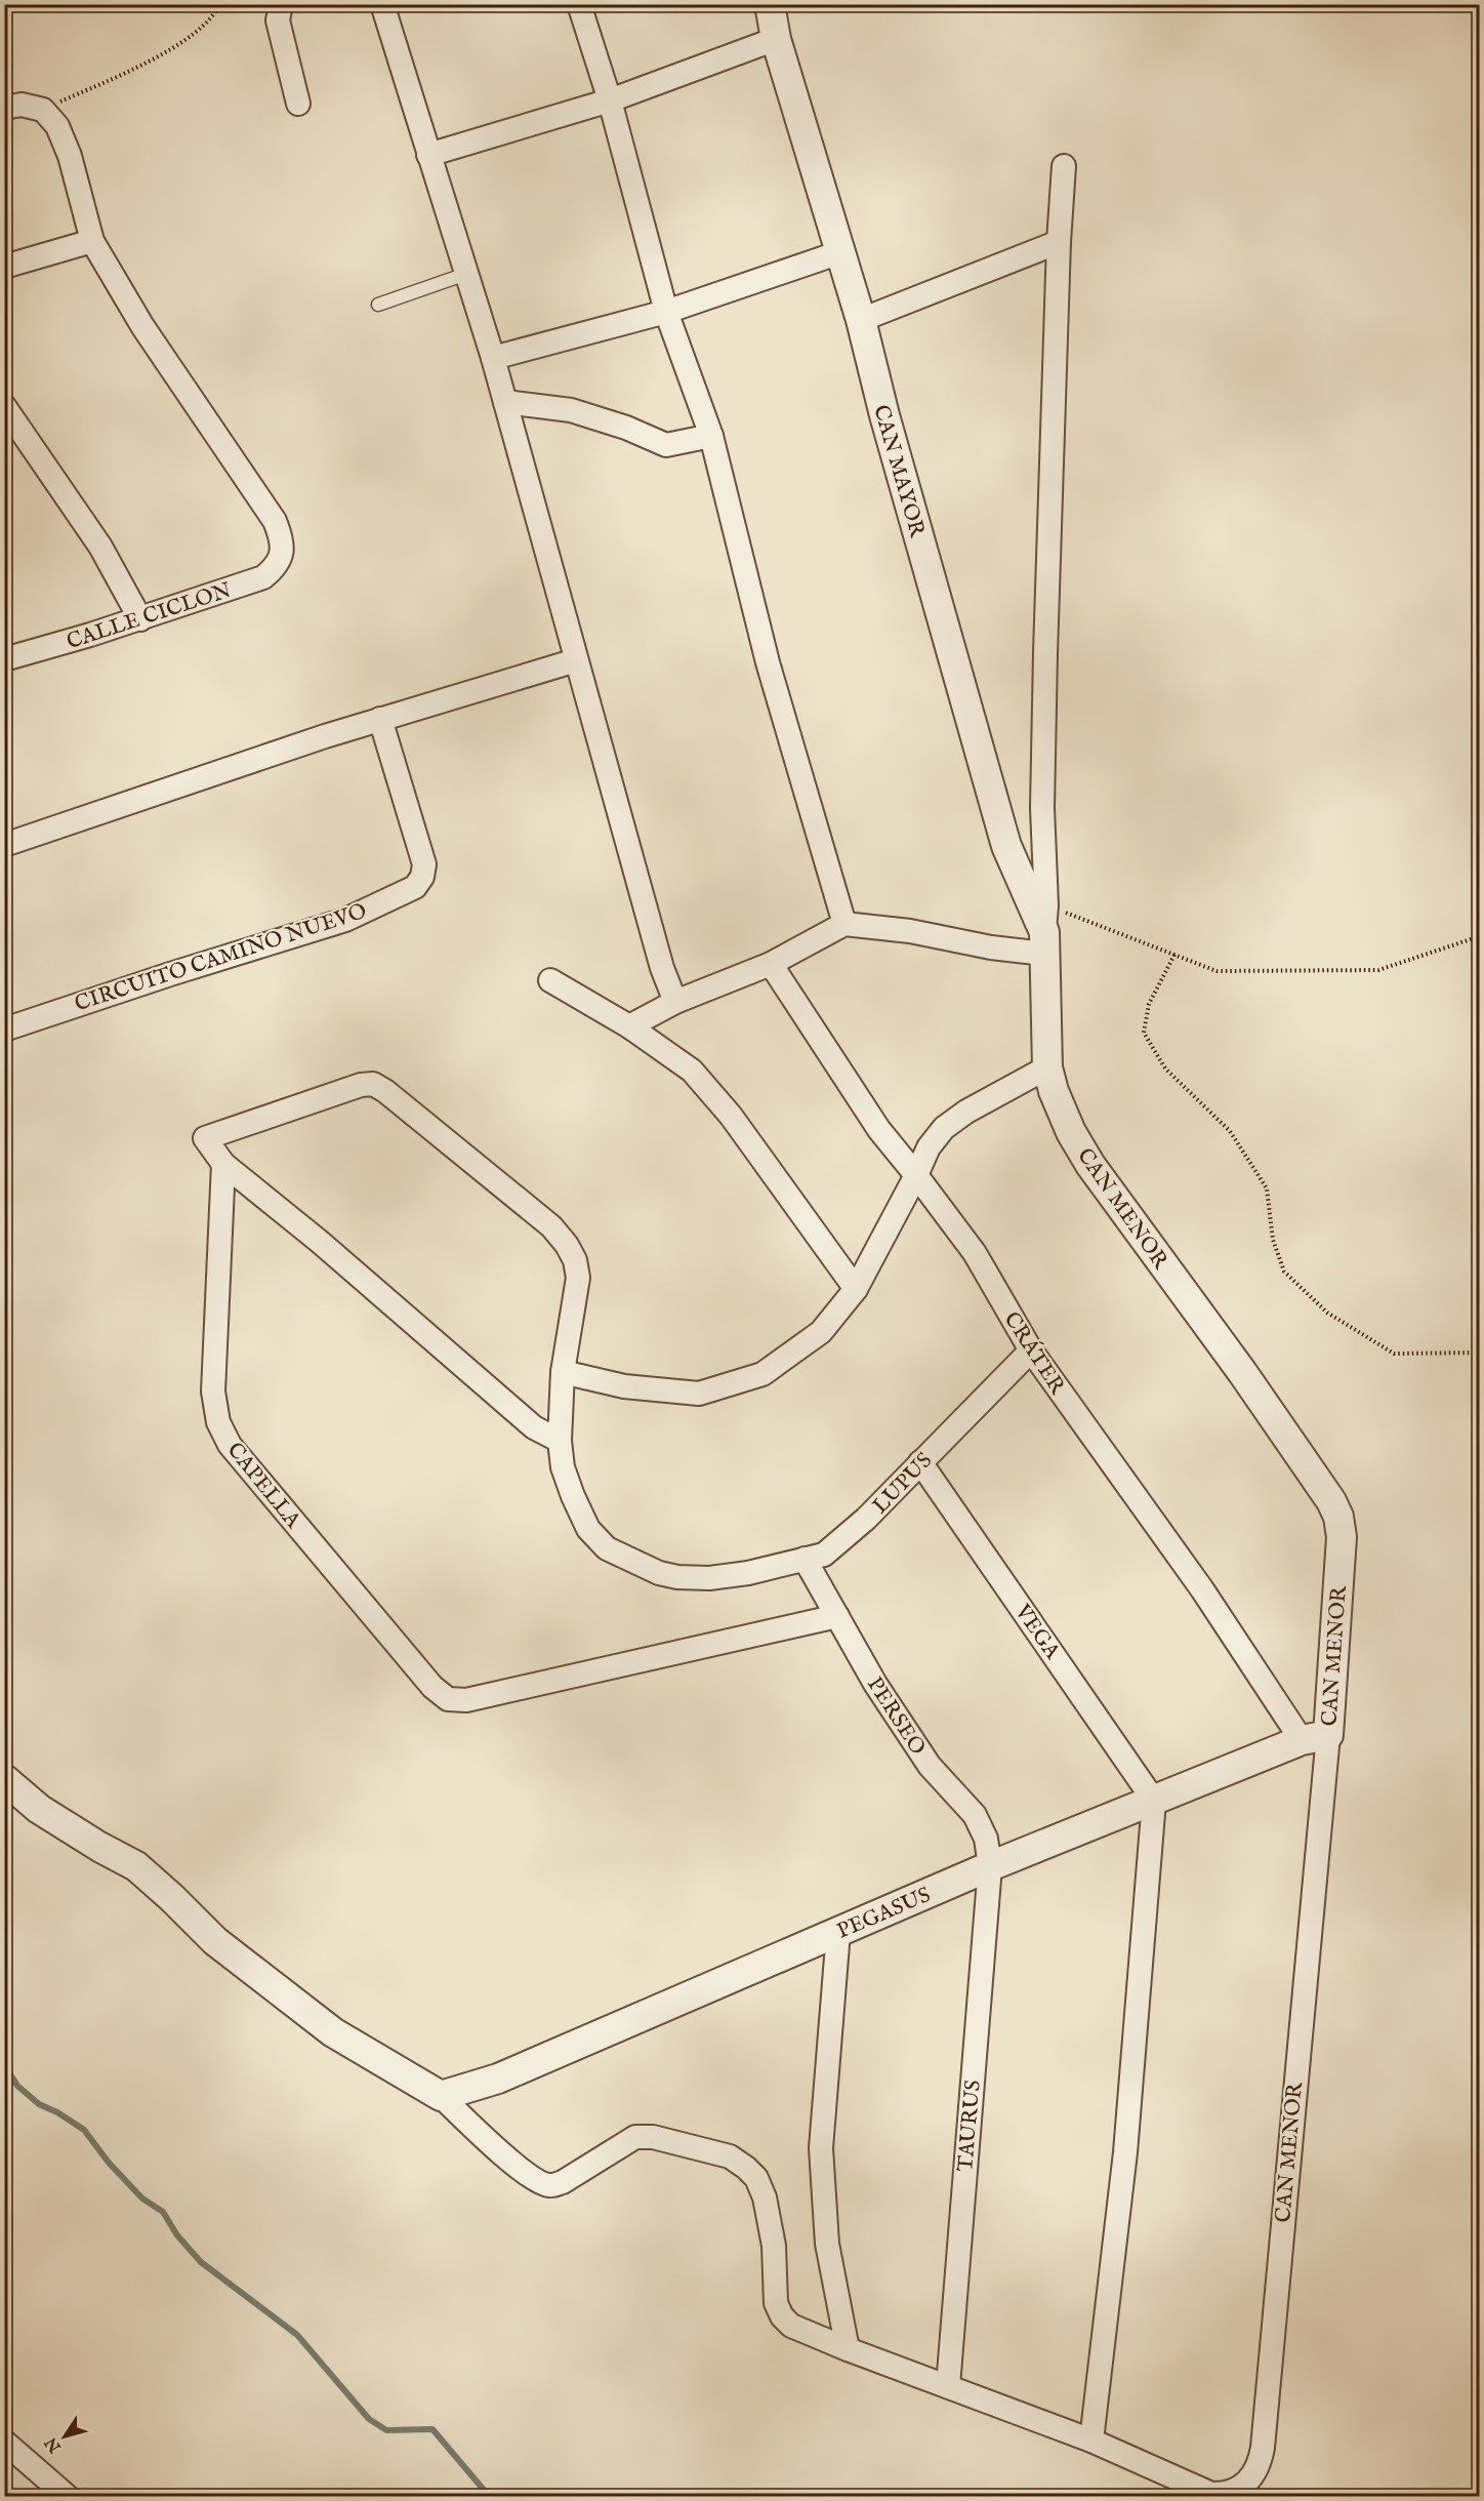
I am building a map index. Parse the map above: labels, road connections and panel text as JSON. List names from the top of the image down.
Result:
{
  "streets": {
    "street": [
      "CAN MAYOR",
      "CALLE CICLON",
      "CIRCUITO CAMINO NUEVO",
      "CAN MENOR",
      "CRÁTER",
      "LUPUS",
      "CAPELLA",
      "VEGA",
      "PERSEO",
      "PEGASUS",
      "TAURUS"
    ]
  },
  "crossings": [
    ["CAN MAYOR", "CAN MENOR"],
    ["CAN MENOR", "CRÁTER"],
    ["CAN MENOR", "PEGASUS"],
    ["CRÁTER", "LUPUS"],
    ["CRÁTER", "PEGASUS"],
    ["LUPUS", "CAPELLA"],
    ["LUPUS", "VEGA"],
    ["LUPUS", "PERSEO"],
    ["CAPELLA", "PERSEO"],
    ["VEGA", "PEGASUS"],
    ["PERSEO", "PEGASUS"],
    ["PERSEO", "TAURUS"],
    ["PEGASUS", "TAURUS"]
  ],
  "north": "bottom left"
}
